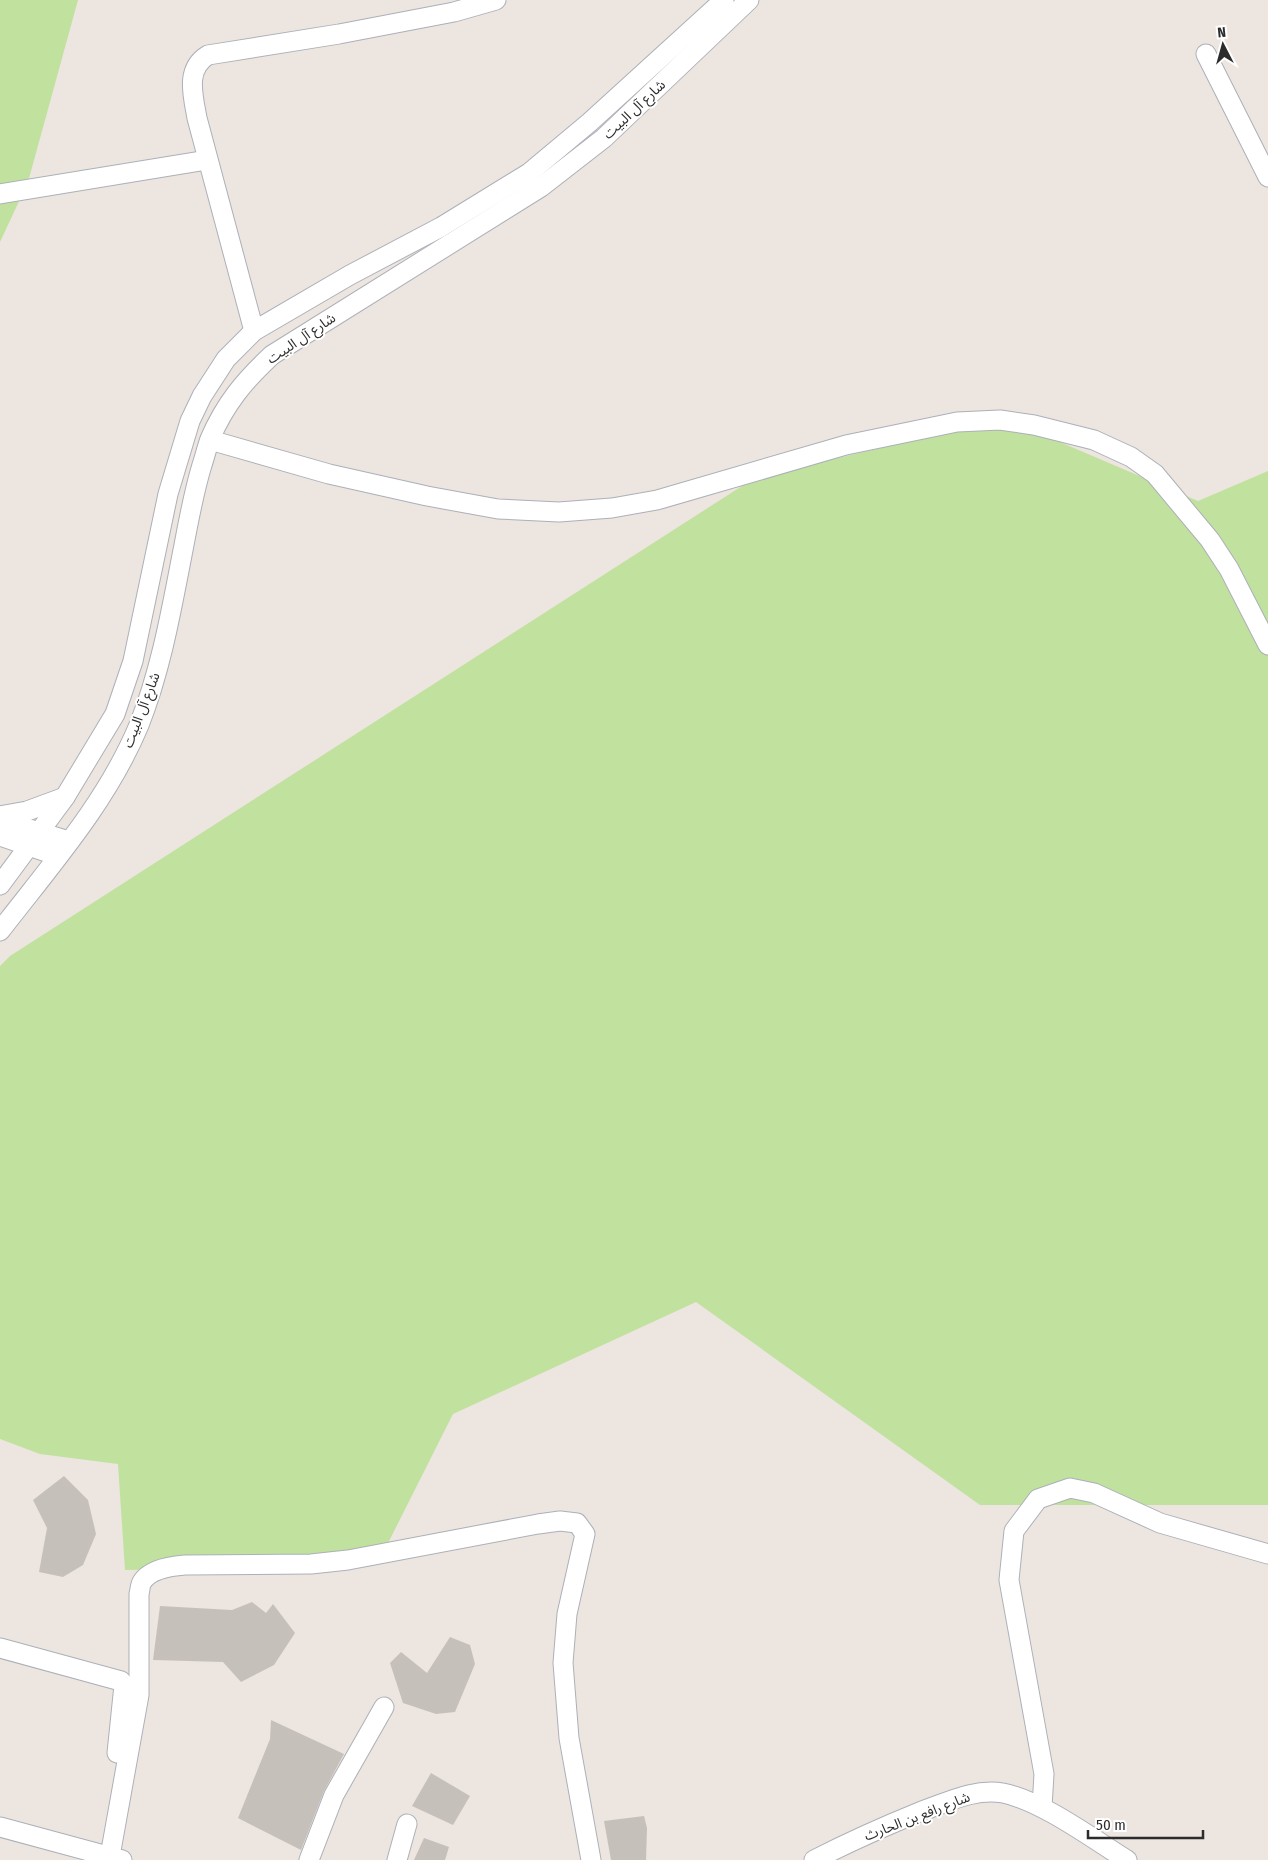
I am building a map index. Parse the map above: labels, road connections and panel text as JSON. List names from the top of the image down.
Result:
{
  "streets": {
    "street": ["شارع آل البيت", "شارع رافع بن الحارث"]
  },
  "scale_bar": "50 m",
  "north": "top"
}
